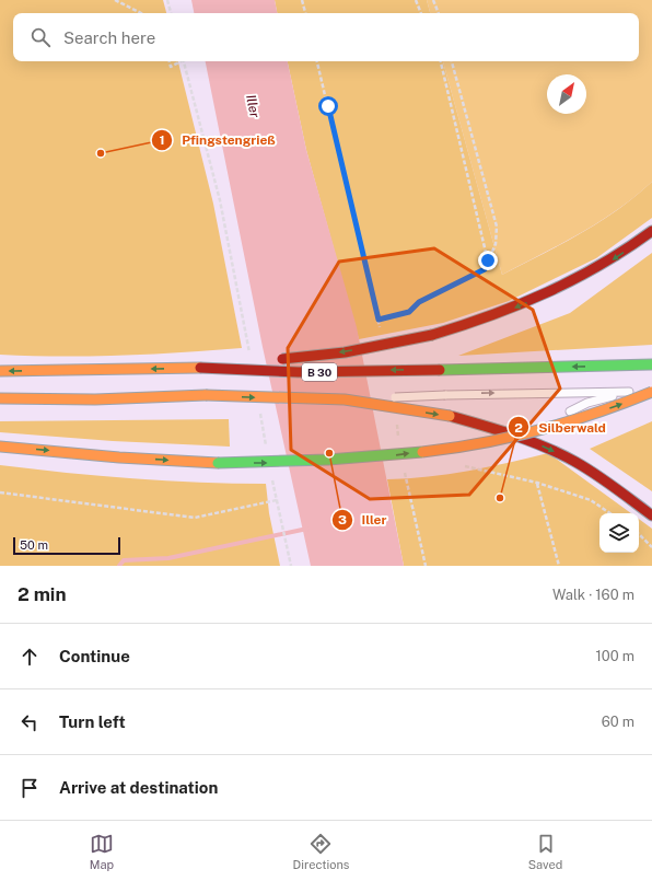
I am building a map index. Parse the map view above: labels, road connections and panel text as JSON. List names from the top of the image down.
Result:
{
  "streets": {
    "highway": ["B 30"]
  },
  "water": ["Iller"],
  "places": ["Pfingstengrieß", "Iller", "Silberwald"],
  "scale_bar": "50 m",
  "north": "top right",
  "page": {
    "search": "Search here",
    "scale": "50 m",
    "heading": ["2 min", "Walk · 160 m"],
    "list": [
      ["Continue", "100 m"],
      ["Turn left", "60 m"],
      "Arrive at destination"
    ],
    "nav": ["Map", "Directions", "Saved"]
  }
}
